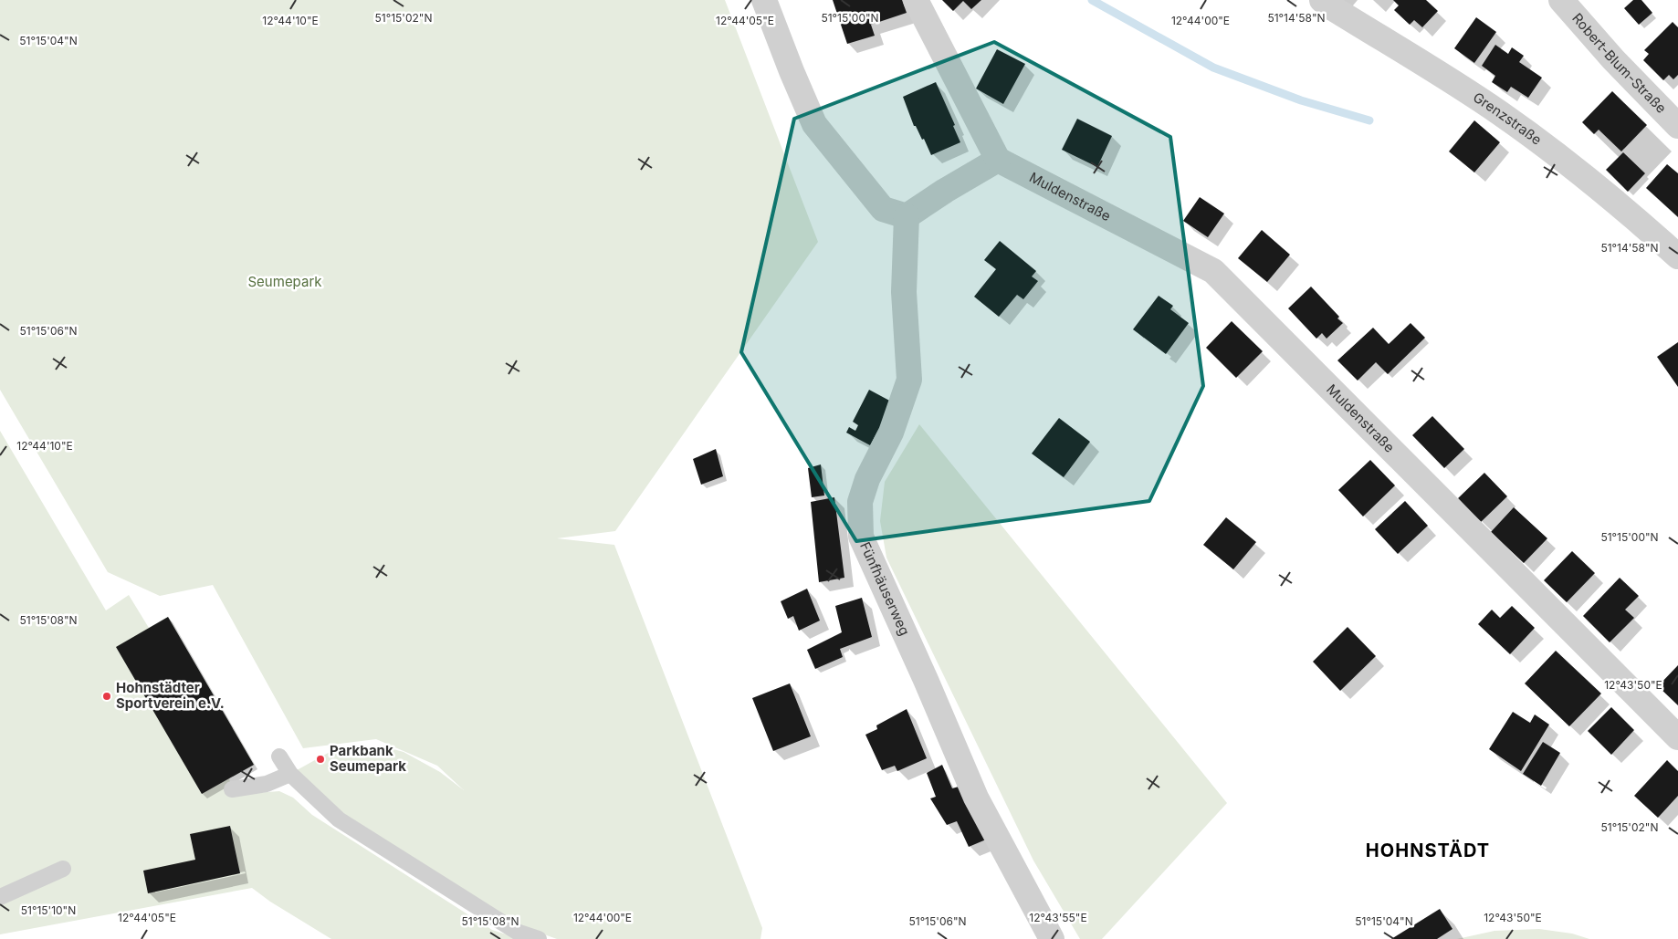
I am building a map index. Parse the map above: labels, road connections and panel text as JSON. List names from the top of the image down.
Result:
{
  "streets": {
    "street": [
      "Robert-Blum-Straße",
      "Grenzstraße",
      "Muldenstraße",
      "Fünfhäuserweg"
    ]
  },
  "districts": ["HOHNSTÄDT"],
  "parks": ["Seumepark"],
  "places": ["Hohnstädter Sportverein e.V.", "Parkbank Seumepark"],
  "coordinates": [
    "51°15'02\"N",
    "51°15'00\"N",
    "51°14'58\"N",
    "12°44'10\"E",
    "12°44'05\"E",
    "12°44'00\"E",
    "51°15'04\"N",
    "51°15'06\"N",
    "51°15'08\"N",
    "12°43'50\"E",
    "51°15'10\"N",
    "12°43'55\"E"
  ]
}
